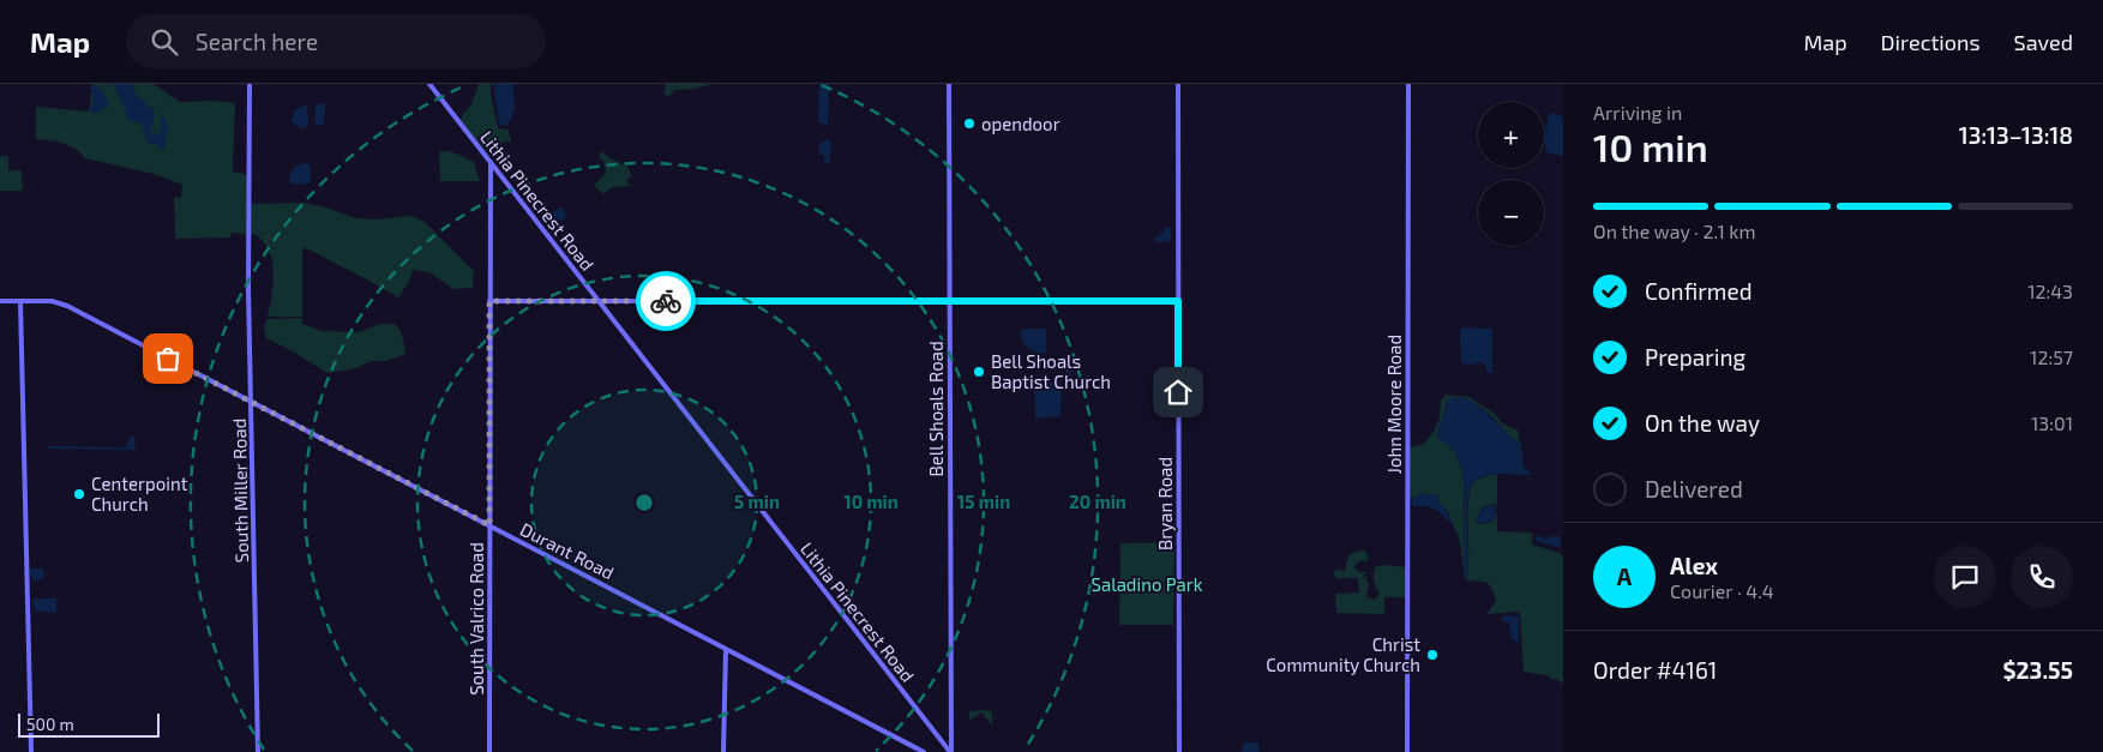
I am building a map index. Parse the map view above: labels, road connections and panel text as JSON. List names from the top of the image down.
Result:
{
  "streets": {
    "street": [
      "Lithia Pinecrest Road",
      "John Moore Road",
      "Bell Shoals Road",
      "South Miller Road",
      "Bryan Road",
      "Durant Road",
      "South Valrico Road"
    ]
  },
  "crossings": [
    ["Lithia Pinecrest Road", "Bell Shoals Road"],
    ["Lithia Pinecrest Road", "South Valrico Road"],
    ["South Miller Road", "Durant Road"],
    ["Durant Road", "South Valrico Road"]
  ],
  "parks": ["Saladino Park"],
  "places": [
    "opendoor",
    "Bell Shoals Baptist Church",
    "Centerpoint Church",
    "Christ Community Church"
  ],
  "scale_bar": "500 m",
  "page": {
    "header": "Map",
    "search": "Search here",
    "nav": ["Map", "Directions", "Saved"],
    "heading": ["10 min", "Arriving in", "13:13–13:18"],
    "panel": [
      "Alex",
      "Courier · 4.4",
      "Order #4161",
      "$23.55"
    ],
    "map_buttons": ["+", "−"],
    "bar": "On the way · 2.1 km",
    "list": [
      ["Confirmed", "12:43"],
      ["Preparing", "12:57"],
      ["On the way", "13:01"],
      "Delivered"
    ],
    "round": "A",
    "scale": "500 m"
  },
  "rings": [
    "5 min",
    "10 min",
    "15 min",
    "20 min"
  ]
}
